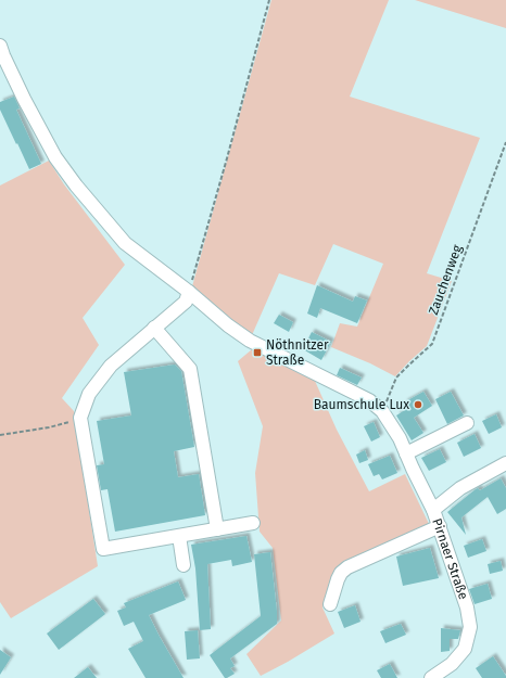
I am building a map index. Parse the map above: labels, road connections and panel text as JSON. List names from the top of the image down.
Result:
{
  "streets": {
    "street": ["Pirnaer Straße"],
    "path": ["Zauchenweg"]
  },
  "places": {
    "transit": ["Nöthnitzer Straße"],
    "other": ["Baumschule Lux"]
  }
}
